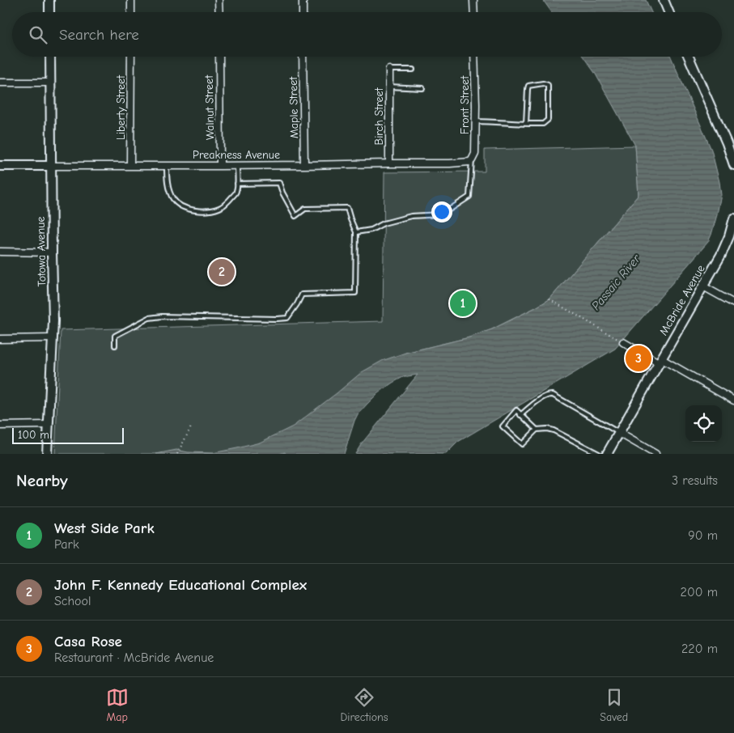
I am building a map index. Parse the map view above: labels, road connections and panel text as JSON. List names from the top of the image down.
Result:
{
  "streets": {
    "street": [
      "Front Street",
      "Liberty Street",
      "Walnut Street",
      "Maple Street",
      "Birch Street",
      "Preakness Avenue",
      "Totowa Avenue",
      "McBride Avenue"
    ]
  },
  "crossings": [
    ["Front Street", "Preakness Avenue"],
    ["Liberty Street", "Preakness Avenue"],
    ["Walnut Street", "Preakness Avenue"],
    ["Maple Street", "Preakness Avenue"],
    ["Birch Street", "Preakness Avenue"],
    ["Preakness Avenue", "Totowa Avenue"]
  ],
  "water": ["Passaic River"],
  "scale_bar": "100 m",
  "page": {
    "search": "Search here",
    "pins": ["2", "1", "3"],
    "scale": "100 m",
    "heading": ["Nearby", "3 results"],
    "list": [
      {
        "mark": "1",
        "name": "West Side Park",
        "note": "Park",
        "value": "90 m"
      },
      {
        "mark": "2",
        "name": "John F. Kennedy Educational Complex",
        "note": "School",
        "value": "200 m"
      },
      {
        "mark": "3",
        "name": "Casa Rose",
        "note": "Restaurant · McBride Avenue",
        "value": "220 m"
      }
    ],
    "nav": ["Map", "Directions", "Saved"]
  }
}
